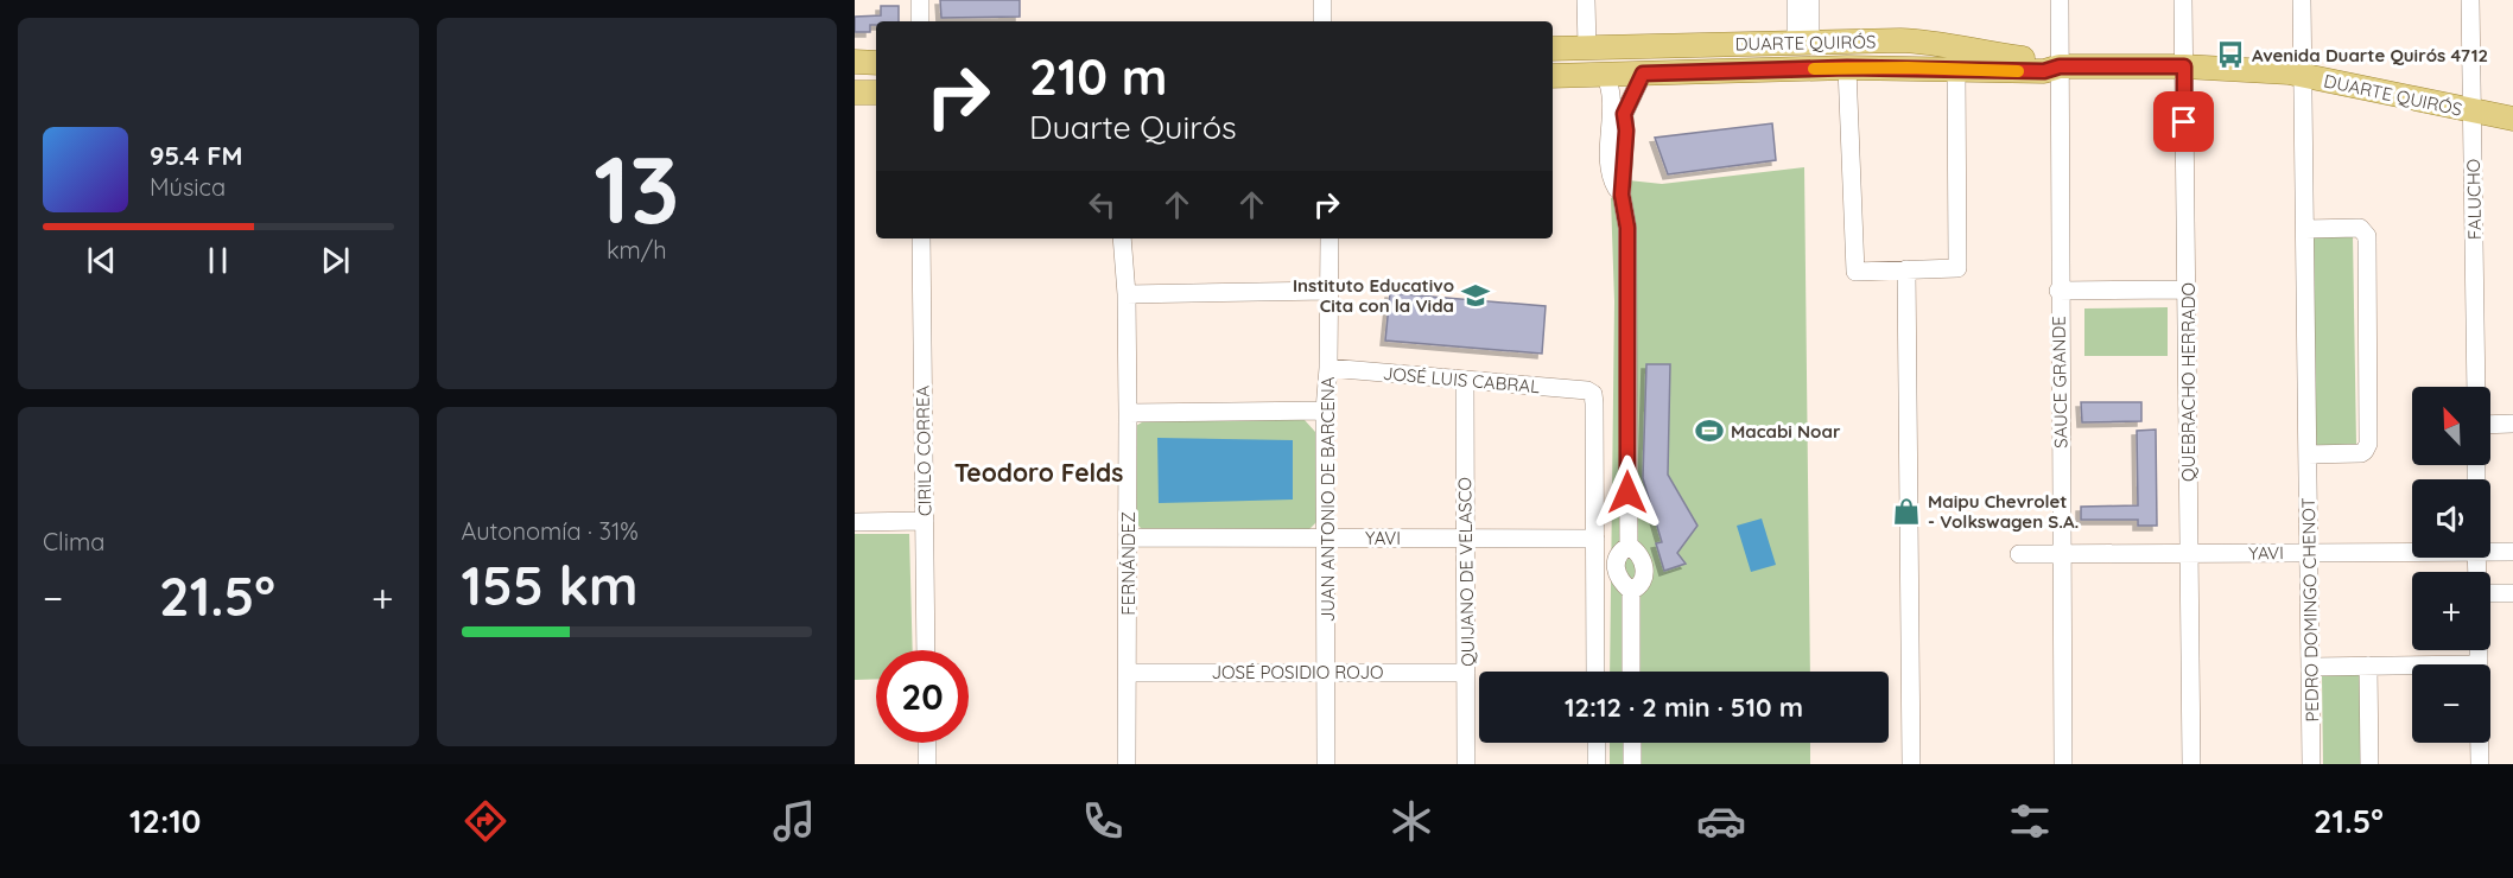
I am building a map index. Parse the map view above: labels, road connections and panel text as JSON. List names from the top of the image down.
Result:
{
  "streets": {
    "main road": ["DUARTE QUIRÓS"],
    "street": [
      "FALUCHO",
      "JOSÉ LUIS CABRAL",
      "SAUCE GRANDE",
      "QUEBRACHO HERRADO",
      "CIRILO CORREA",
      "JUAN ANTONIO DE BARCENA",
      "YAVI",
      "FERNÁNDEZ",
      "QUIJANO DE VELASCO",
      "PEDRO DOMINGO CHENOT",
      "JOSÉ POSIDIO ROJO"
    ]
  },
  "crossings": [
    ["DUARTE QUIRÓS", "FALUCHO"],
    ["DUARTE QUIRÓS", "SAUCE GRANDE"],
    ["DUARTE QUIRÓS", "QUEBRACHO HERRADO"],
    ["DUARTE QUIRÓS", "PEDRO DOMINGO CHENOT"],
    ["JOSÉ LUIS CABRAL", "JUAN ANTONIO DE BARCENA"],
    ["JOSÉ LUIS CABRAL", "YAVI"],
    ["JOSÉ LUIS CABRAL", "QUIJANO DE VELASCO"],
    ["SAUCE GRANDE", "YAVI"],
    ["QUEBRACHO HERRADO", "YAVI"],
    ["JUAN ANTONIO DE BARCENA", "YAVI"],
    ["JUAN ANTONIO DE BARCENA", "JOSÉ POSIDIO ROJO"],
    ["YAVI", "FERNÁNDEZ"],
    ["YAVI", "QUIJANO DE VELASCO"],
    ["YAVI", "PEDRO DOMINGO CHENOT"],
    ["FERNÁNDEZ", "JOSÉ POSIDIO ROJO"],
    ["QUIJANO DE VELASCO", "JOSÉ POSIDIO ROJO"]
  ],
  "districts": ["Teodoro Felds"],
  "places": {
    "bus stop": ["Avenida Duarte Quirós 4712"],
    "school or university": ["Instituto Educativo Cita con la Vida"],
    "sports": ["Macabi Noar"],
    "shop": ["Maipu Chevrolet - Volkswagen S.A."]
  },
  "north": "top left",
  "page": {
    "tile": [
      ["13", "km/h"],
      "Clima",
      ["Autonomía · 31%", "155 km"]
    ],
    "turn": ["210 m", "Duarte Quirós"],
    "song": ["95.4 FM", "Música"],
    "map_buttons": ["+", "−"],
    "heat": ["−", "21.5°", "+"],
    "limit": "20",
    "trip": "12:12 · 2 min · 510 m",
    "tabs": ["12:10", "21.5°"]
  }
}
